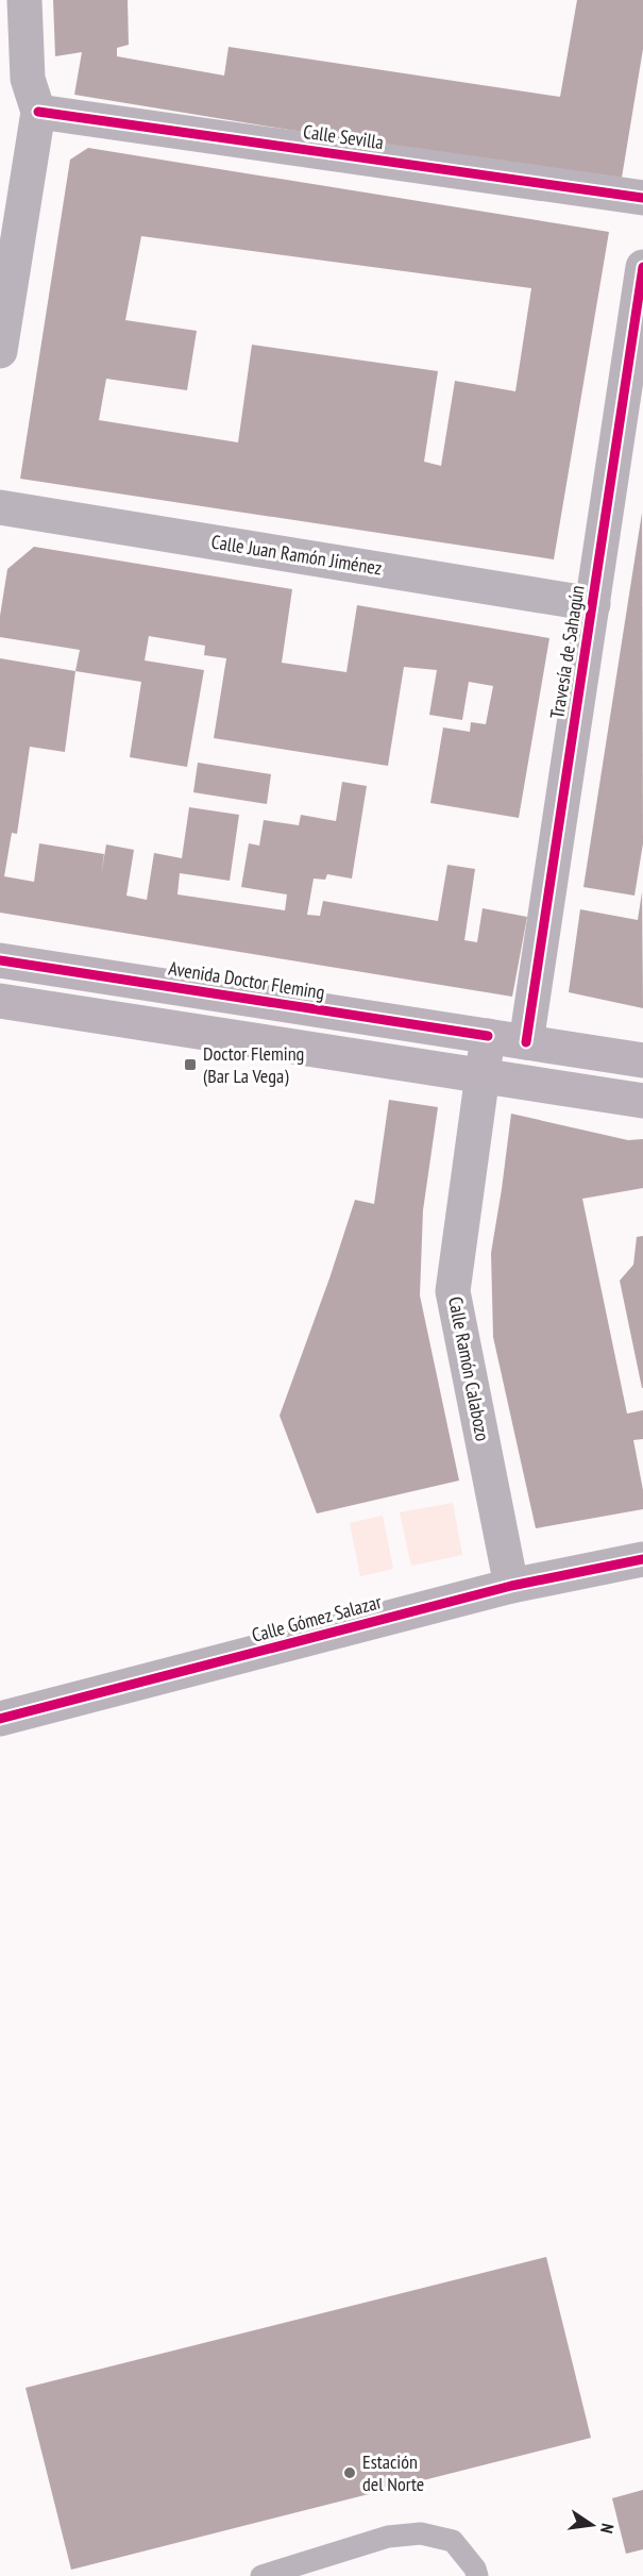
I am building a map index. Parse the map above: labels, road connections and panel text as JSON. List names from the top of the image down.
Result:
{
  "streets": {
    "main road": ["Avenida Doctor Fleming"],
    "street": [
      "Calle Sevilla",
      "Calle Juan Ramón Jiménez",
      "Travesía de Sahagún",
      "Calle Ramón Calabozo",
      "Calle Gómez Salazar"
    ]
  },
  "crossings": [
    ["Calle Juan Ramón Jiménez", "Travesía de Sahagún"],
    ["Travesía de Sahagún", "Avenida Doctor Fleming"],
    ["Avenida Doctor Fleming", "Calle Ramón Calabozo"],
    ["Calle Ramón Calabozo", "Calle Gómez Salazar"]
  ],
  "places": {
    "transit": ["Doctor Fleming (Bar La Vega)"],
    "other": ["Estación del Norte"]
  },
  "north": "right"
}
